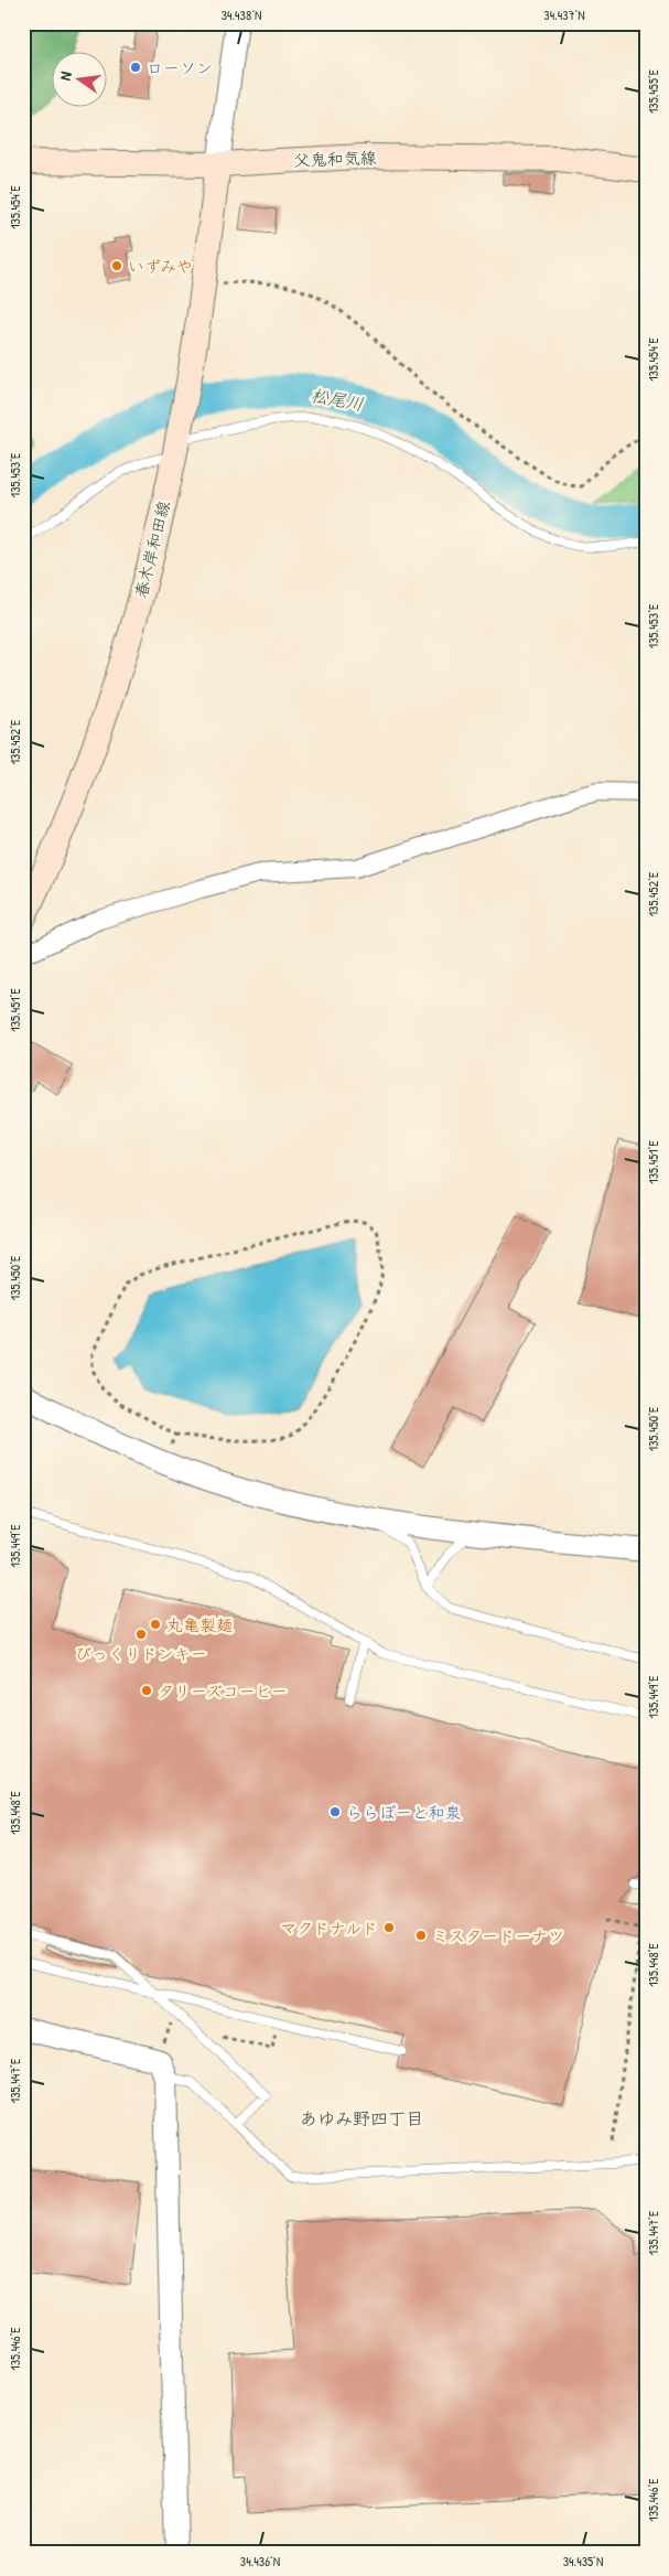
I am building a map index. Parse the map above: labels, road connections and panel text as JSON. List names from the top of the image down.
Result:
{
  "streets": {
    "main road": ["父鬼和気線", "春木岸和田線"]
  },
  "crossings": [
    ["父鬼和気線", "春木岸和田線"]
  ],
  "districts": ["あゆみ野四丁目"],
  "water": ["松尾川"],
  "places": [
    "ローソン",
    "いずみや",
    "丸亀製麺",
    "びっくりドンキー",
    "タリーズコーヒー",
    "ららぽーと和泉",
    "マクドナルド",
    "ミスタードーナツ"
  ],
  "north": "left",
  "coordinates": [
    "34.438°N",
    "34.437°N",
    "135.455°E",
    "135.454°E",
    "135.453°E",
    "135.452°E",
    "135.451°E",
    "135.450°E",
    "135.449°E",
    "135.448°E",
    "135.447°E",
    "135.446°E",
    "34.436°N",
    "34.435°N"
  ]
}
